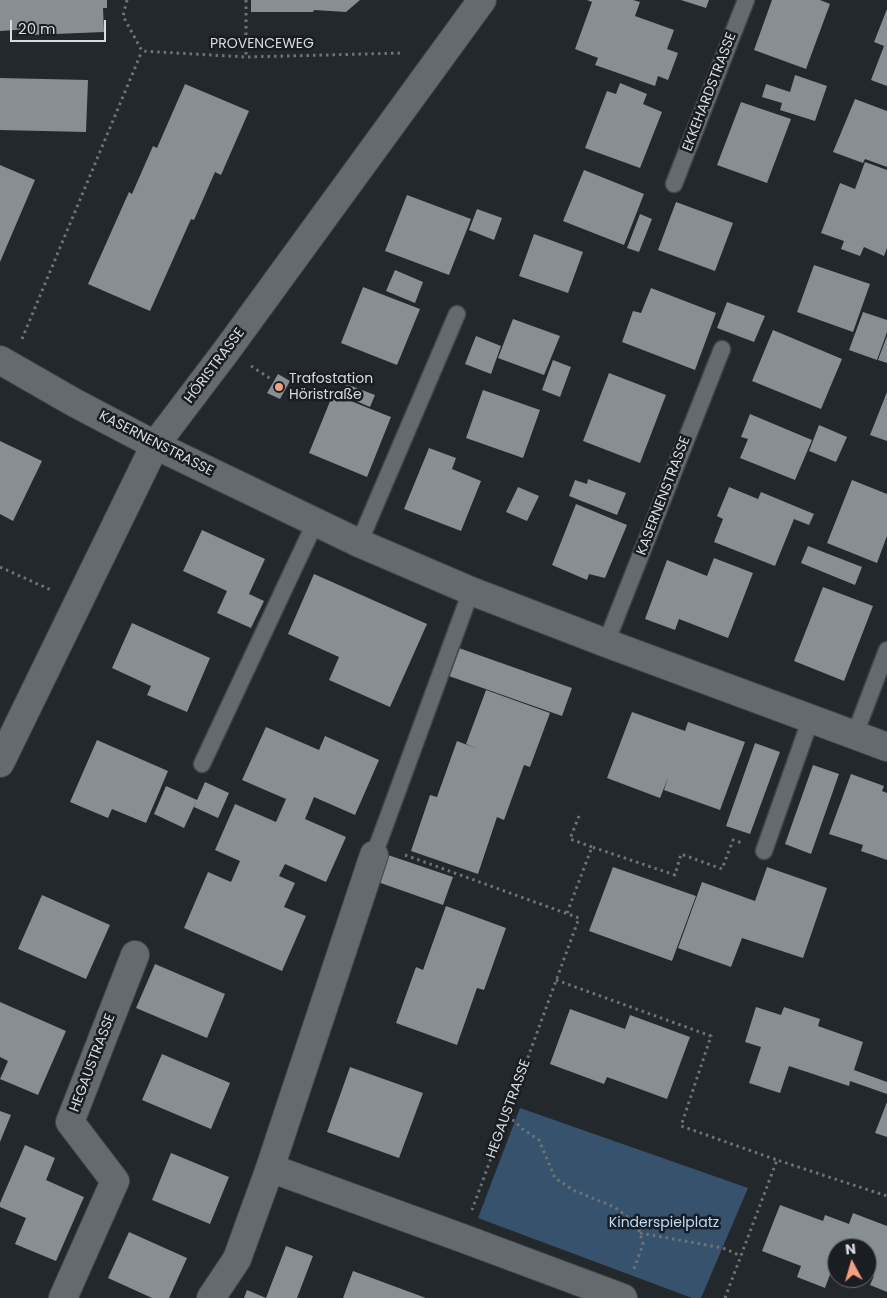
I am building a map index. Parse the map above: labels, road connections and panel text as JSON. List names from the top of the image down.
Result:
{
  "streets": {
    "street": ["HÖRISTRASSE", "KASERNENSTRASSE", "HEGAUSTRASSE"],
    "lane": ["EKKEHARDSTRASSE"],
    "path": ["PROVENCEWEG"]
  },
  "crossings": [
    ["PROVENCEWEG", "HÖRISTRASSE"],
    ["HÖRISTRASSE", "KASERNENSTRASSE"]
  ],
  "parks": ["Kinderspielplatz"],
  "places": ["Trafostation Höristraße"],
  "scale_bar": "20 m",
  "north": "top"
}
